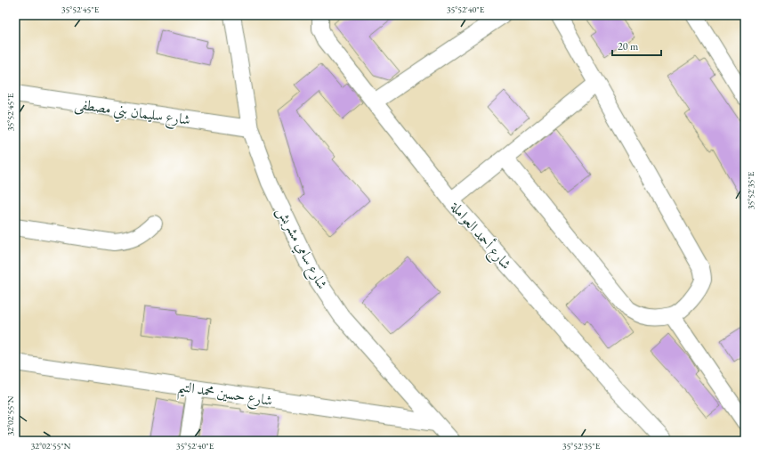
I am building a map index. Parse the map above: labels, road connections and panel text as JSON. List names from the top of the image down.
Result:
{
  "streets": {
    "street": [
      "شارع سليمان بني مصطفى",
      "شارع أحمد العواملة",
      "شارع سامي مشربش",
      "شارع حسين محمد التيم"
    ]
  },
  "crossings": [
    ["شارع سليمان بني مصطفى", "شارع سامي مشربش"],
    ["شارع سامي مشربش", "شارع حسين محمد التيم"]
  ],
  "scale_bar": "20 m",
  "coordinates": [
    "35°52'45\"E",
    "35°52'40\"E",
    "35°52'35\"E",
    "32°02'55\"N"
  ]
}
